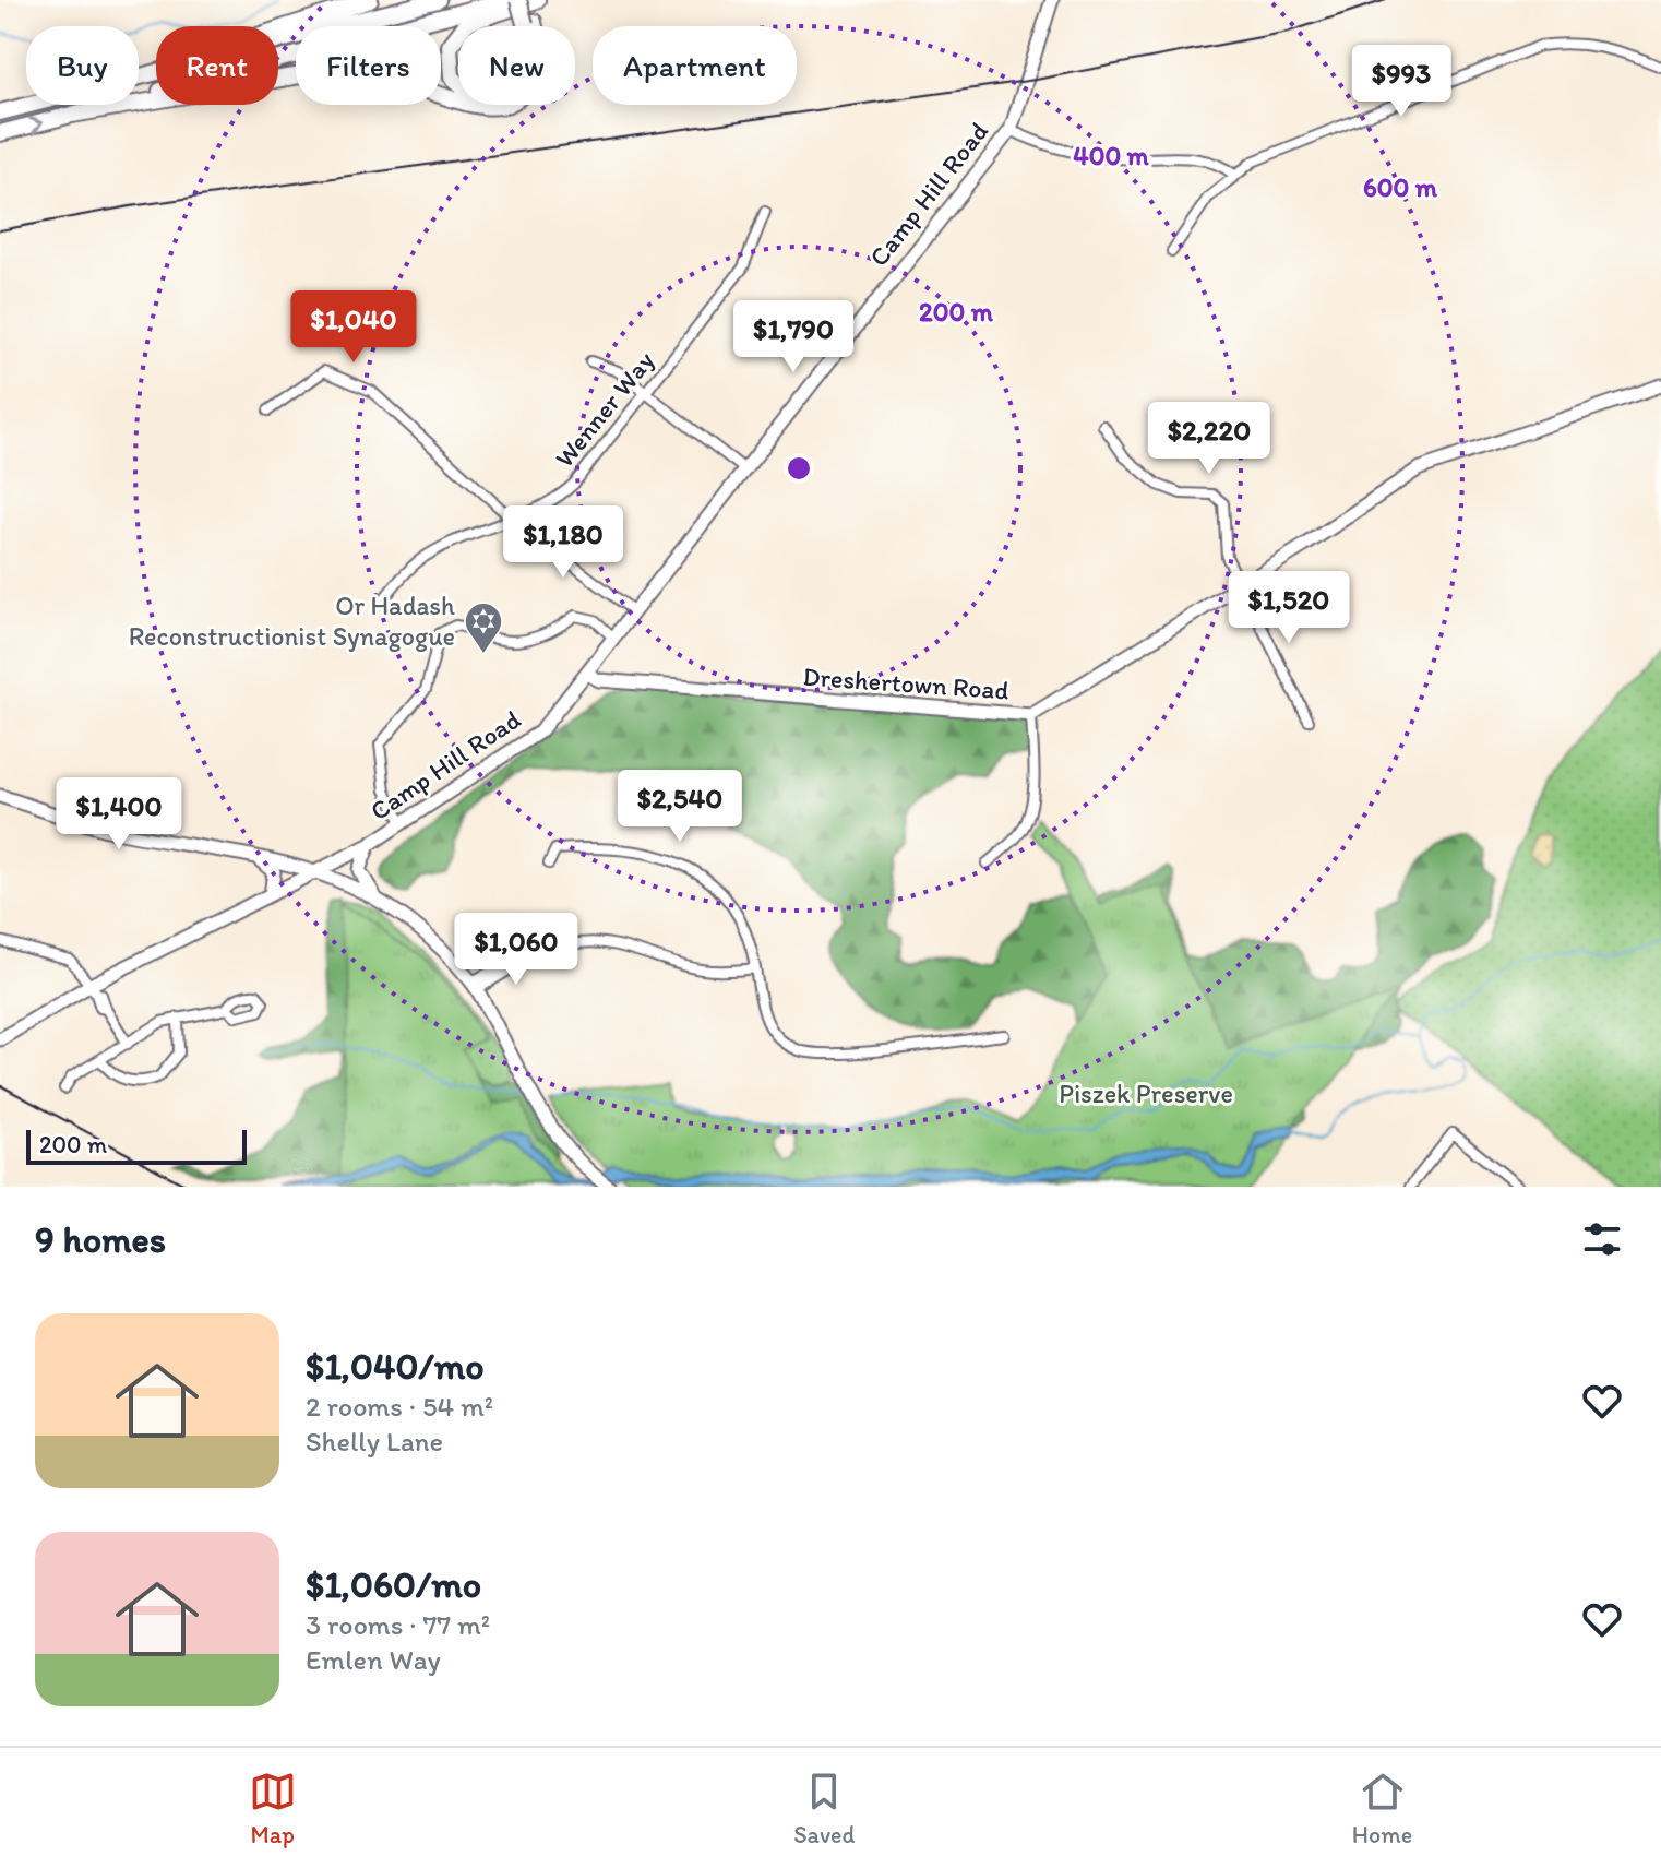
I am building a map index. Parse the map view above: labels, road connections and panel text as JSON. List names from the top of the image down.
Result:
{
  "streets": {
    "street": ["Camp Hill Road", "Wenner Way", "Dreshertown Road"]
  },
  "crossings": [
    ["Camp Hill Road", "Dreshertown Road"]
  ],
  "parks": ["Piszek Preserve"],
  "places": {
    "synagogue": ["Or Hadash Reconstructionist Synagogue"]
  },
  "scale_bar": "200 m",
  "page": {
    "chip": [
      "Buy",
      "Rent",
      "Filters",
      "New",
      "Apartment"
    ],
    "price": [
      "$993",
      "$1,040",
      "$1,790",
      "$2,220",
      "$1,180",
      "$1,520",
      "$2,540",
      "$1,400",
      "$1,060"
    ],
    "scale": "200 m",
    "heading": "9 homes",
    "list": [
      {
        "name": "$1,040/mo",
        "note": "2 rooms · 54 m² · Shelly Lane"
      },
      {
        "name": "$1,060/mo",
        "note": "3 rooms · 77 m² · Emlen Way"
      }
    ],
    "tabs": ["Map", "Saved", "Home"]
  },
  "rings": ["400 m", "600 m", "200 m"]
}
